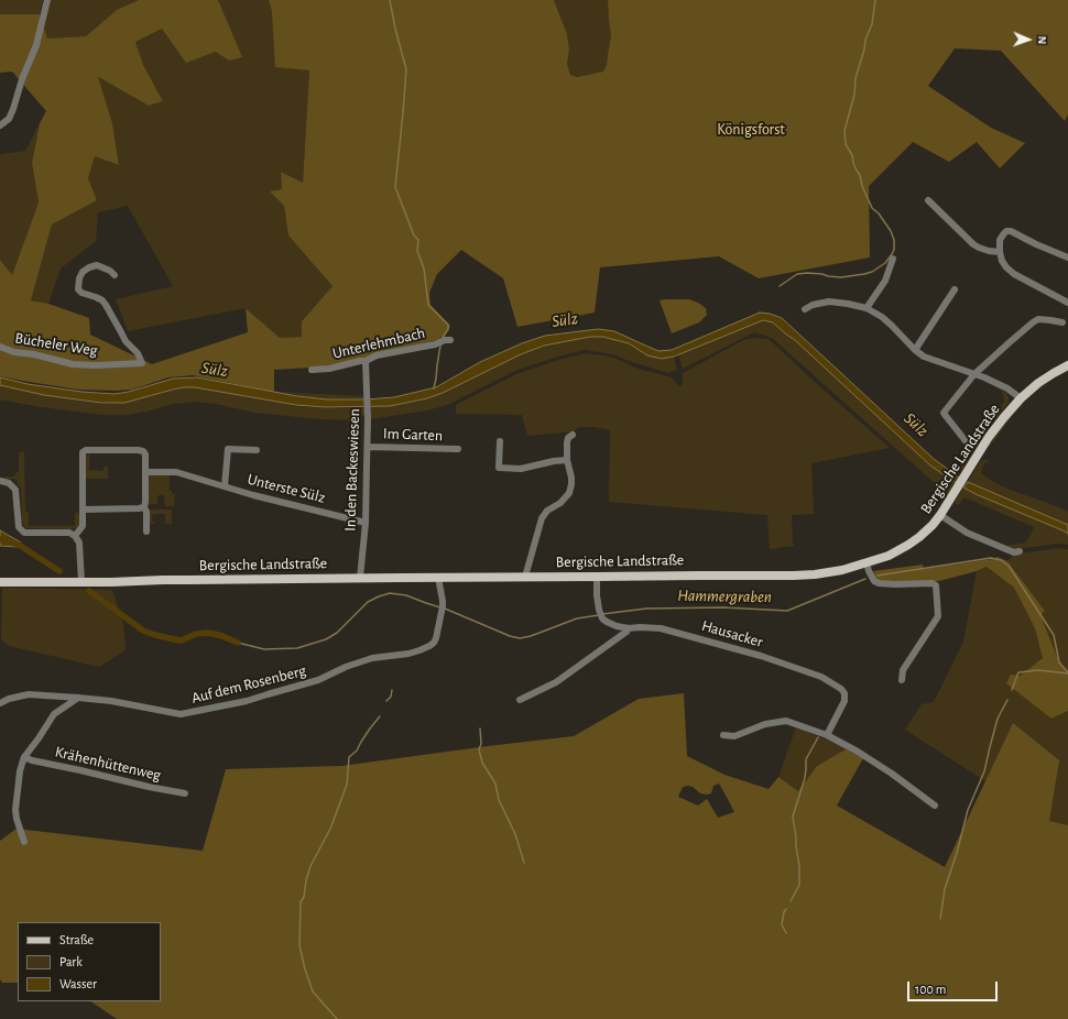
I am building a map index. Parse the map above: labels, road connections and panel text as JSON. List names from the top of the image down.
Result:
{
  "streets": {
    "main road": ["Bergische Landstraße"],
    "street": [
      "Unterlehmbach",
      "Bücheler Weg",
      "Im Garten",
      "In den Backeswiesen",
      "Unterste Sülz",
      "Hausacker",
      "Auf dem Rosenberg",
      "Krähenhüttenweg"
    ]
  },
  "crossings": [
    ["Unterlehmbach", "In den Backeswiesen"],
    ["Im Garten", "In den Backeswiesen"],
    ["Bergische Landstraße", "In den Backeswiesen"],
    ["Bergische Landstraße", "Hausacker"],
    ["Bergische Landstraße", "Auf dem Rosenberg"],
    ["In den Backeswiesen", "Unterste Sülz"]
  ],
  "water": ["Sülz", "Hammergraben"],
  "parks": ["Königsforst"],
  "legend": ["Straße", "Park", "Wasser"],
  "scale_bar": "100 m",
  "north": "right"
}
